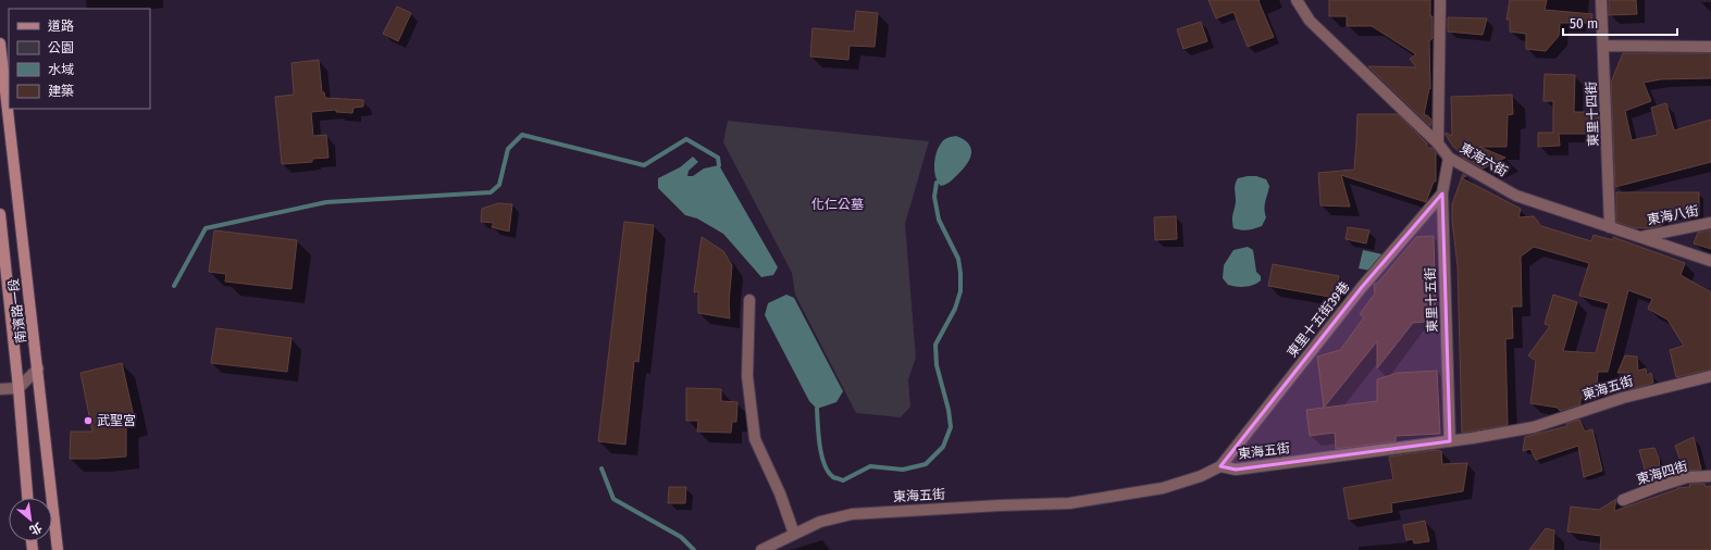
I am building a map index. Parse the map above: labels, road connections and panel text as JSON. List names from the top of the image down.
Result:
{
  "streets": {
    "main road": ["南濱路一段"],
    "street": [
      "東里十四街",
      "東海六街",
      "東海八街",
      "東里十五街",
      "東里十五街39巷",
      "東海五街",
      "東海四街"
    ]
  },
  "crossings": [
    ["東里十四街", "東海六街"],
    ["東海六街", "東海八街"],
    ["東海六街", "東里十五街"],
    ["東里十五街", "東里十五街39巷"],
    ["東里十五街", "東海五街"],
    ["東里十五街39巷", "東海五街"]
  ],
  "parks": ["化仁公墓"],
  "places": ["武聖宮"],
  "legend": [
    "道路",
    "公園",
    "水域",
    "建築"
  ],
  "scale_bar": "50 m",
  "north": "bottom right"
}
